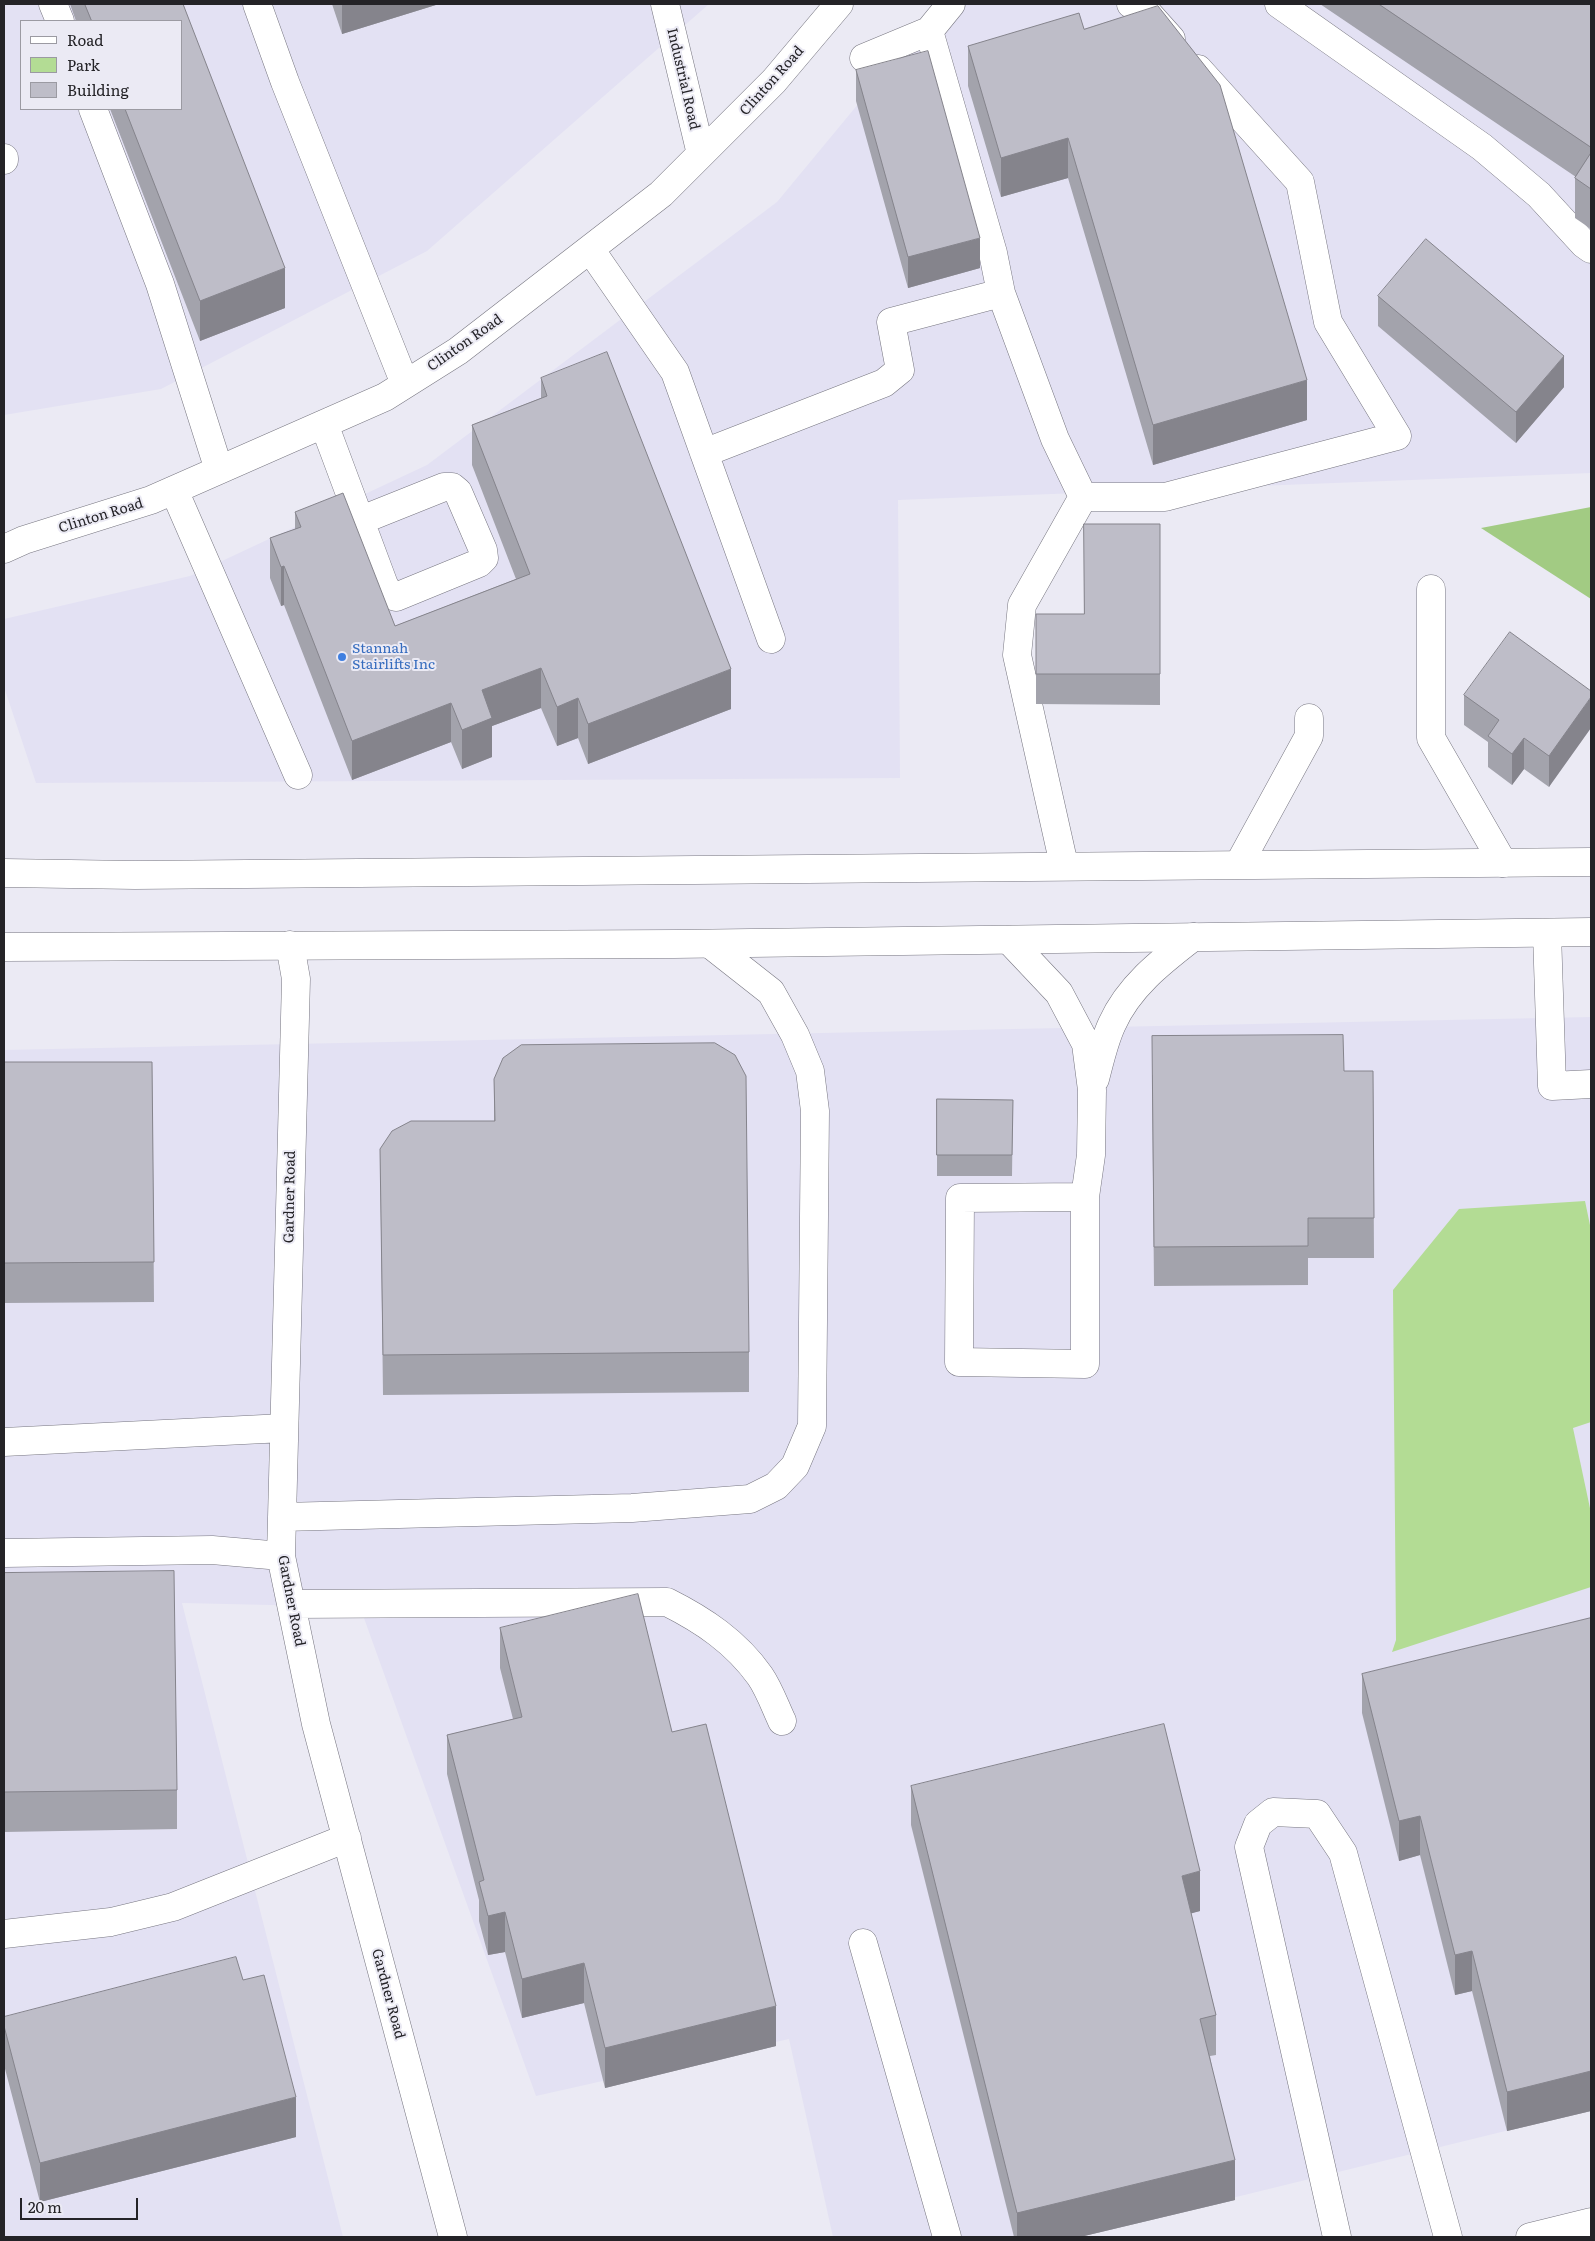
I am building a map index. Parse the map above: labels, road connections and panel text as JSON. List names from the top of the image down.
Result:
{
  "streets": {
    "main road": ["Industrial Road", "Clinton Road", "Gardner Road"]
  },
  "crossings": [
    ["Industrial Road", "Clinton Road"]
  ],
  "places": ["Stannah Stairlifts Inc"],
  "legend": ["Road", "Park", "Building"],
  "scale_bar": "20 m"
}
